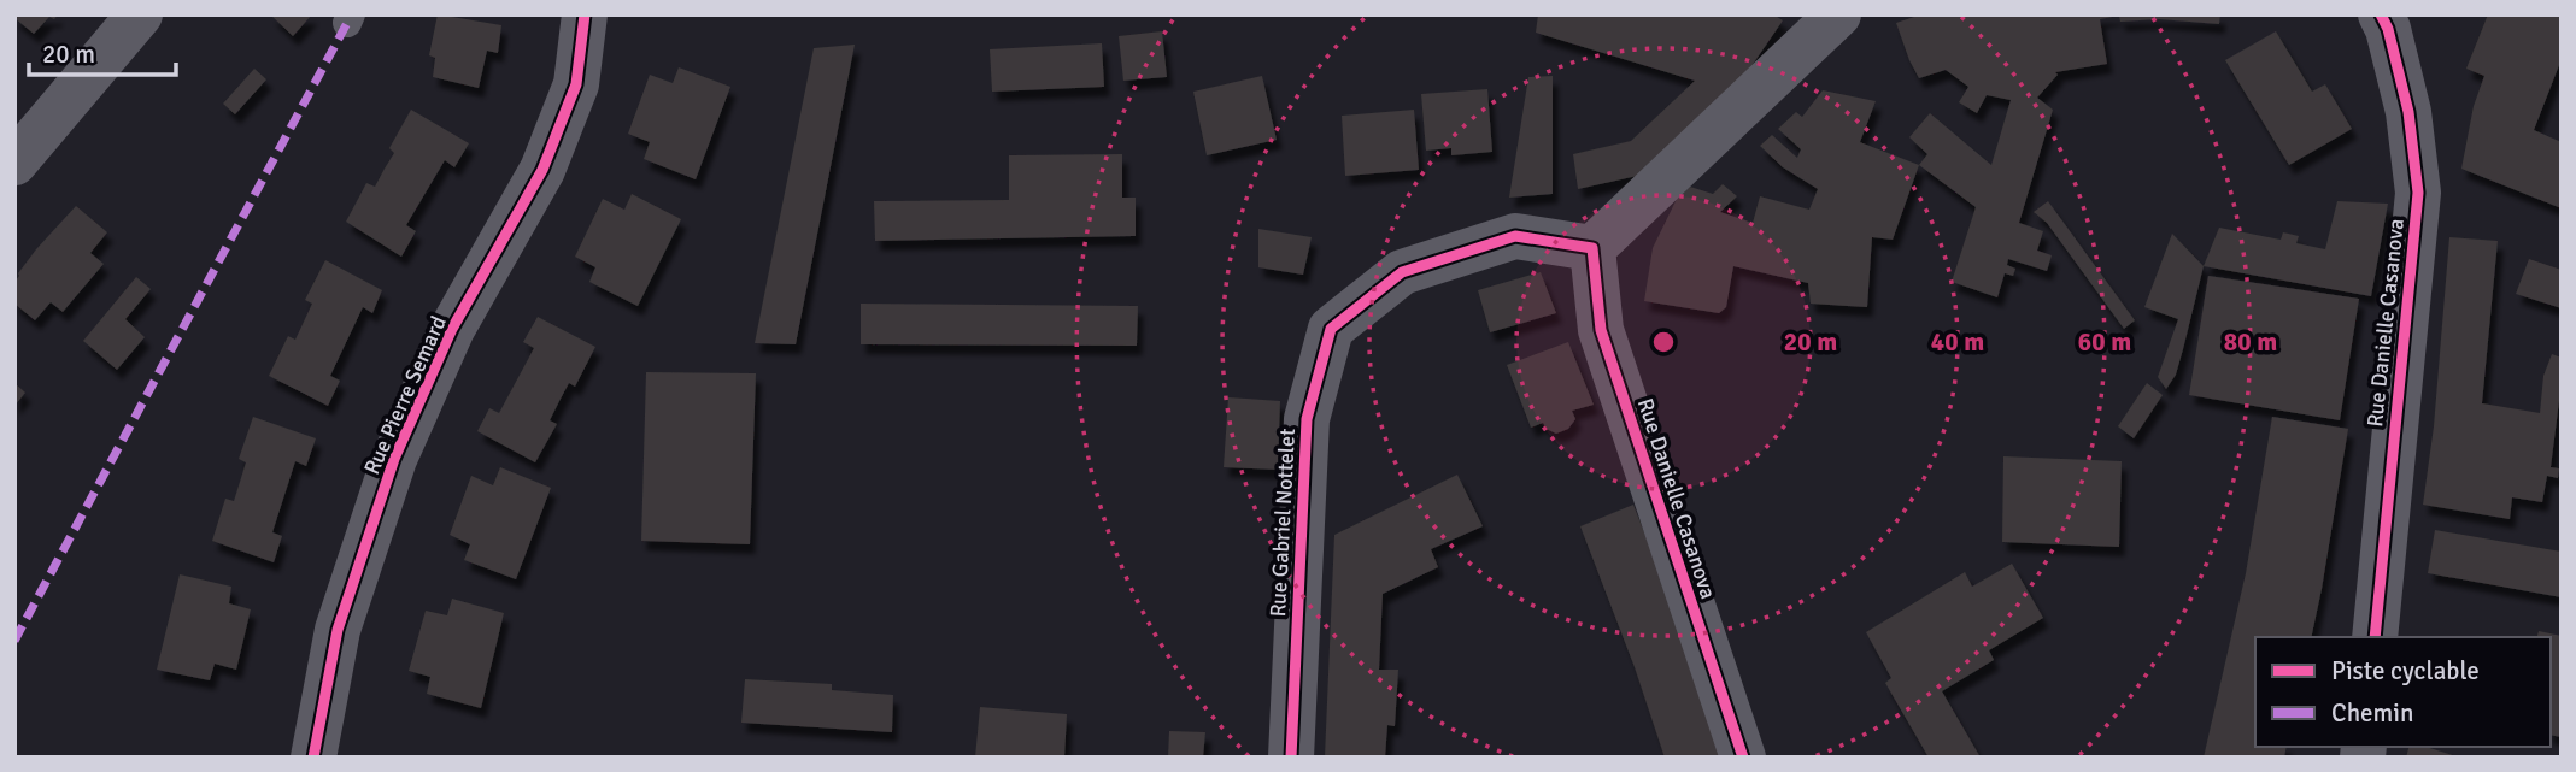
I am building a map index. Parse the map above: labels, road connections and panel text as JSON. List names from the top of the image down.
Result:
{
  "streets": {
    "street": ["Rue Danielle Casanova", "Rue Pierre Semard", "Rue Gabriel Nottelet"]
  },
  "crossings": [
    ["Rue Danielle Casanova", "Rue Gabriel Nottelet"]
  ],
  "legend": ["Piste cyclable", "Chemin"],
  "scale_bar": "20 m",
  "rings": [
    "20 m",
    "40 m",
    "60 m",
    "80 m"
  ]
}
